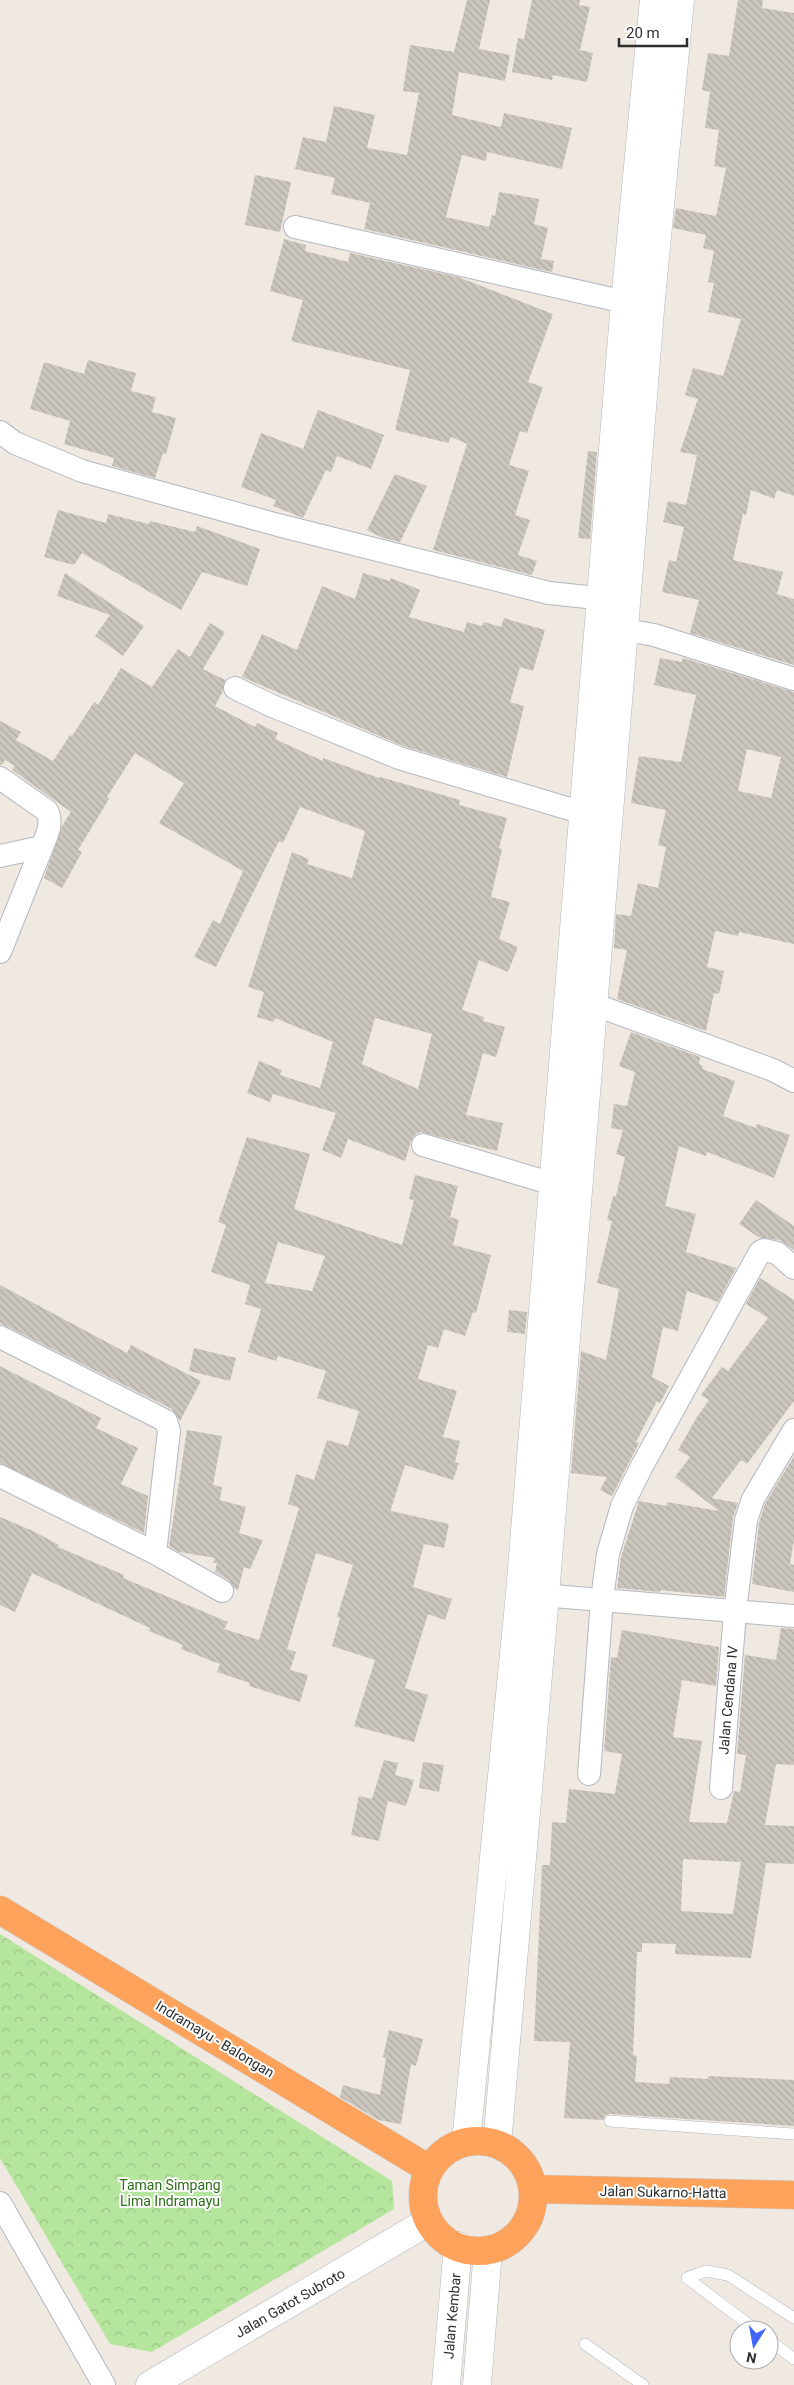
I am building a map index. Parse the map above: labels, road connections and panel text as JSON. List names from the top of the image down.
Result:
{
  "streets": {
    "highway": ["Indramayu - Balongan", "Jalan Sukarno-Hatta"],
    "main road": ["Jalan Gatot Subroto", "Jalan Kembar"],
    "street": ["Jalan Cendana IV"]
  },
  "crossings": [
    ["Indramayu - Balongan", "Jalan Sukarno-Hatta"],
    ["Indramayu - Balongan", "Jalan Gatot Subroto"],
    ["Indramayu - Balongan", "Jalan Kembar"],
    ["Jalan Sukarno-Hatta", "Jalan Gatot Subroto"],
    ["Jalan Sukarno-Hatta", "Jalan Kembar"],
    ["Jalan Gatot Subroto", "Jalan Kembar"]
  ],
  "parks": ["Taman Simpang Lima Indramayu"],
  "scale_bar": "20 m",
  "north": "bottom"
}
